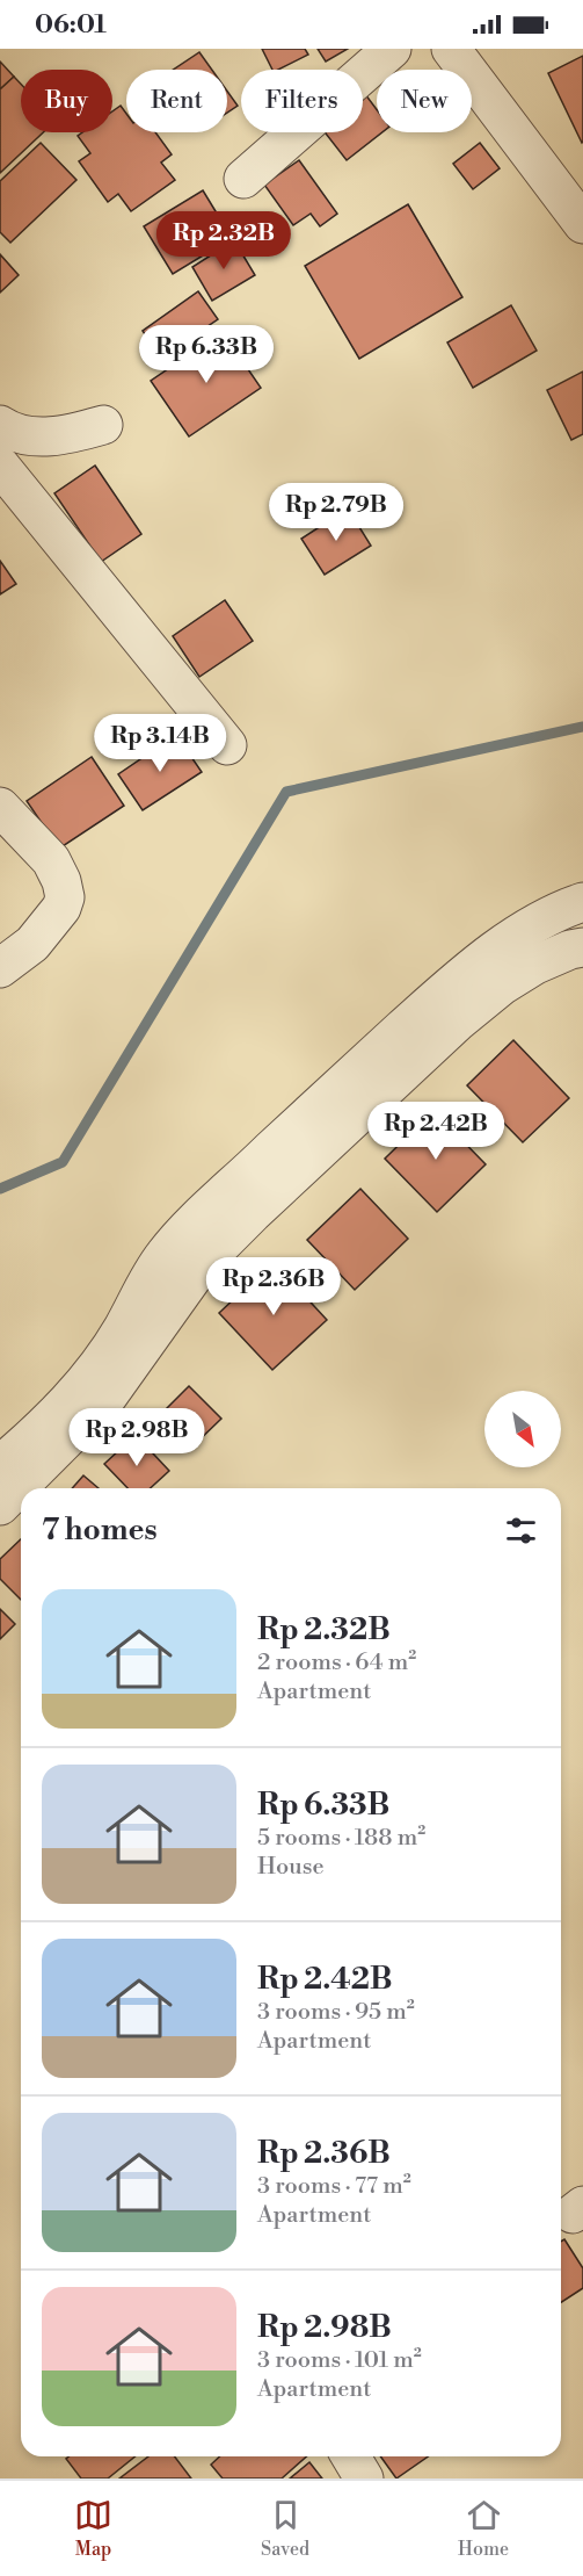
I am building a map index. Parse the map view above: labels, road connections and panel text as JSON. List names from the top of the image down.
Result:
{
  "north": "bottom right",
  "page": {
    "status": "06:01",
    "chip": [
      "Buy",
      "Rent",
      "Filters",
      "New"
    ],
    "price": [
      "Rp 2.32B",
      "Rp 6.33B",
      "Rp 2.79B",
      "Rp 3.14B",
      "Rp 2.42B",
      "Rp 2.36B",
      "Rp 2.98B"
    ],
    "heading": "7 homes",
    "list": [
      {
        "name": "Rp 2.32B",
        "note": "2 rooms · 64 m² · Apartment"
      },
      {
        "name": "Rp 6.33B",
        "note": "5 rooms · 188 m² · House"
      },
      {
        "name": "Rp 2.42B",
        "note": "3 rooms · 95 m² · Apartment"
      },
      {
        "name": "Rp 2.36B",
        "note": "3 rooms · 77 m² · Apartment"
      },
      {
        "name": "Rp 2.98B",
        "note": "3 rooms · 101 m² · Apartment"
      }
    ],
    "tabs": ["Map", "Saved", "Home"]
  }
}
